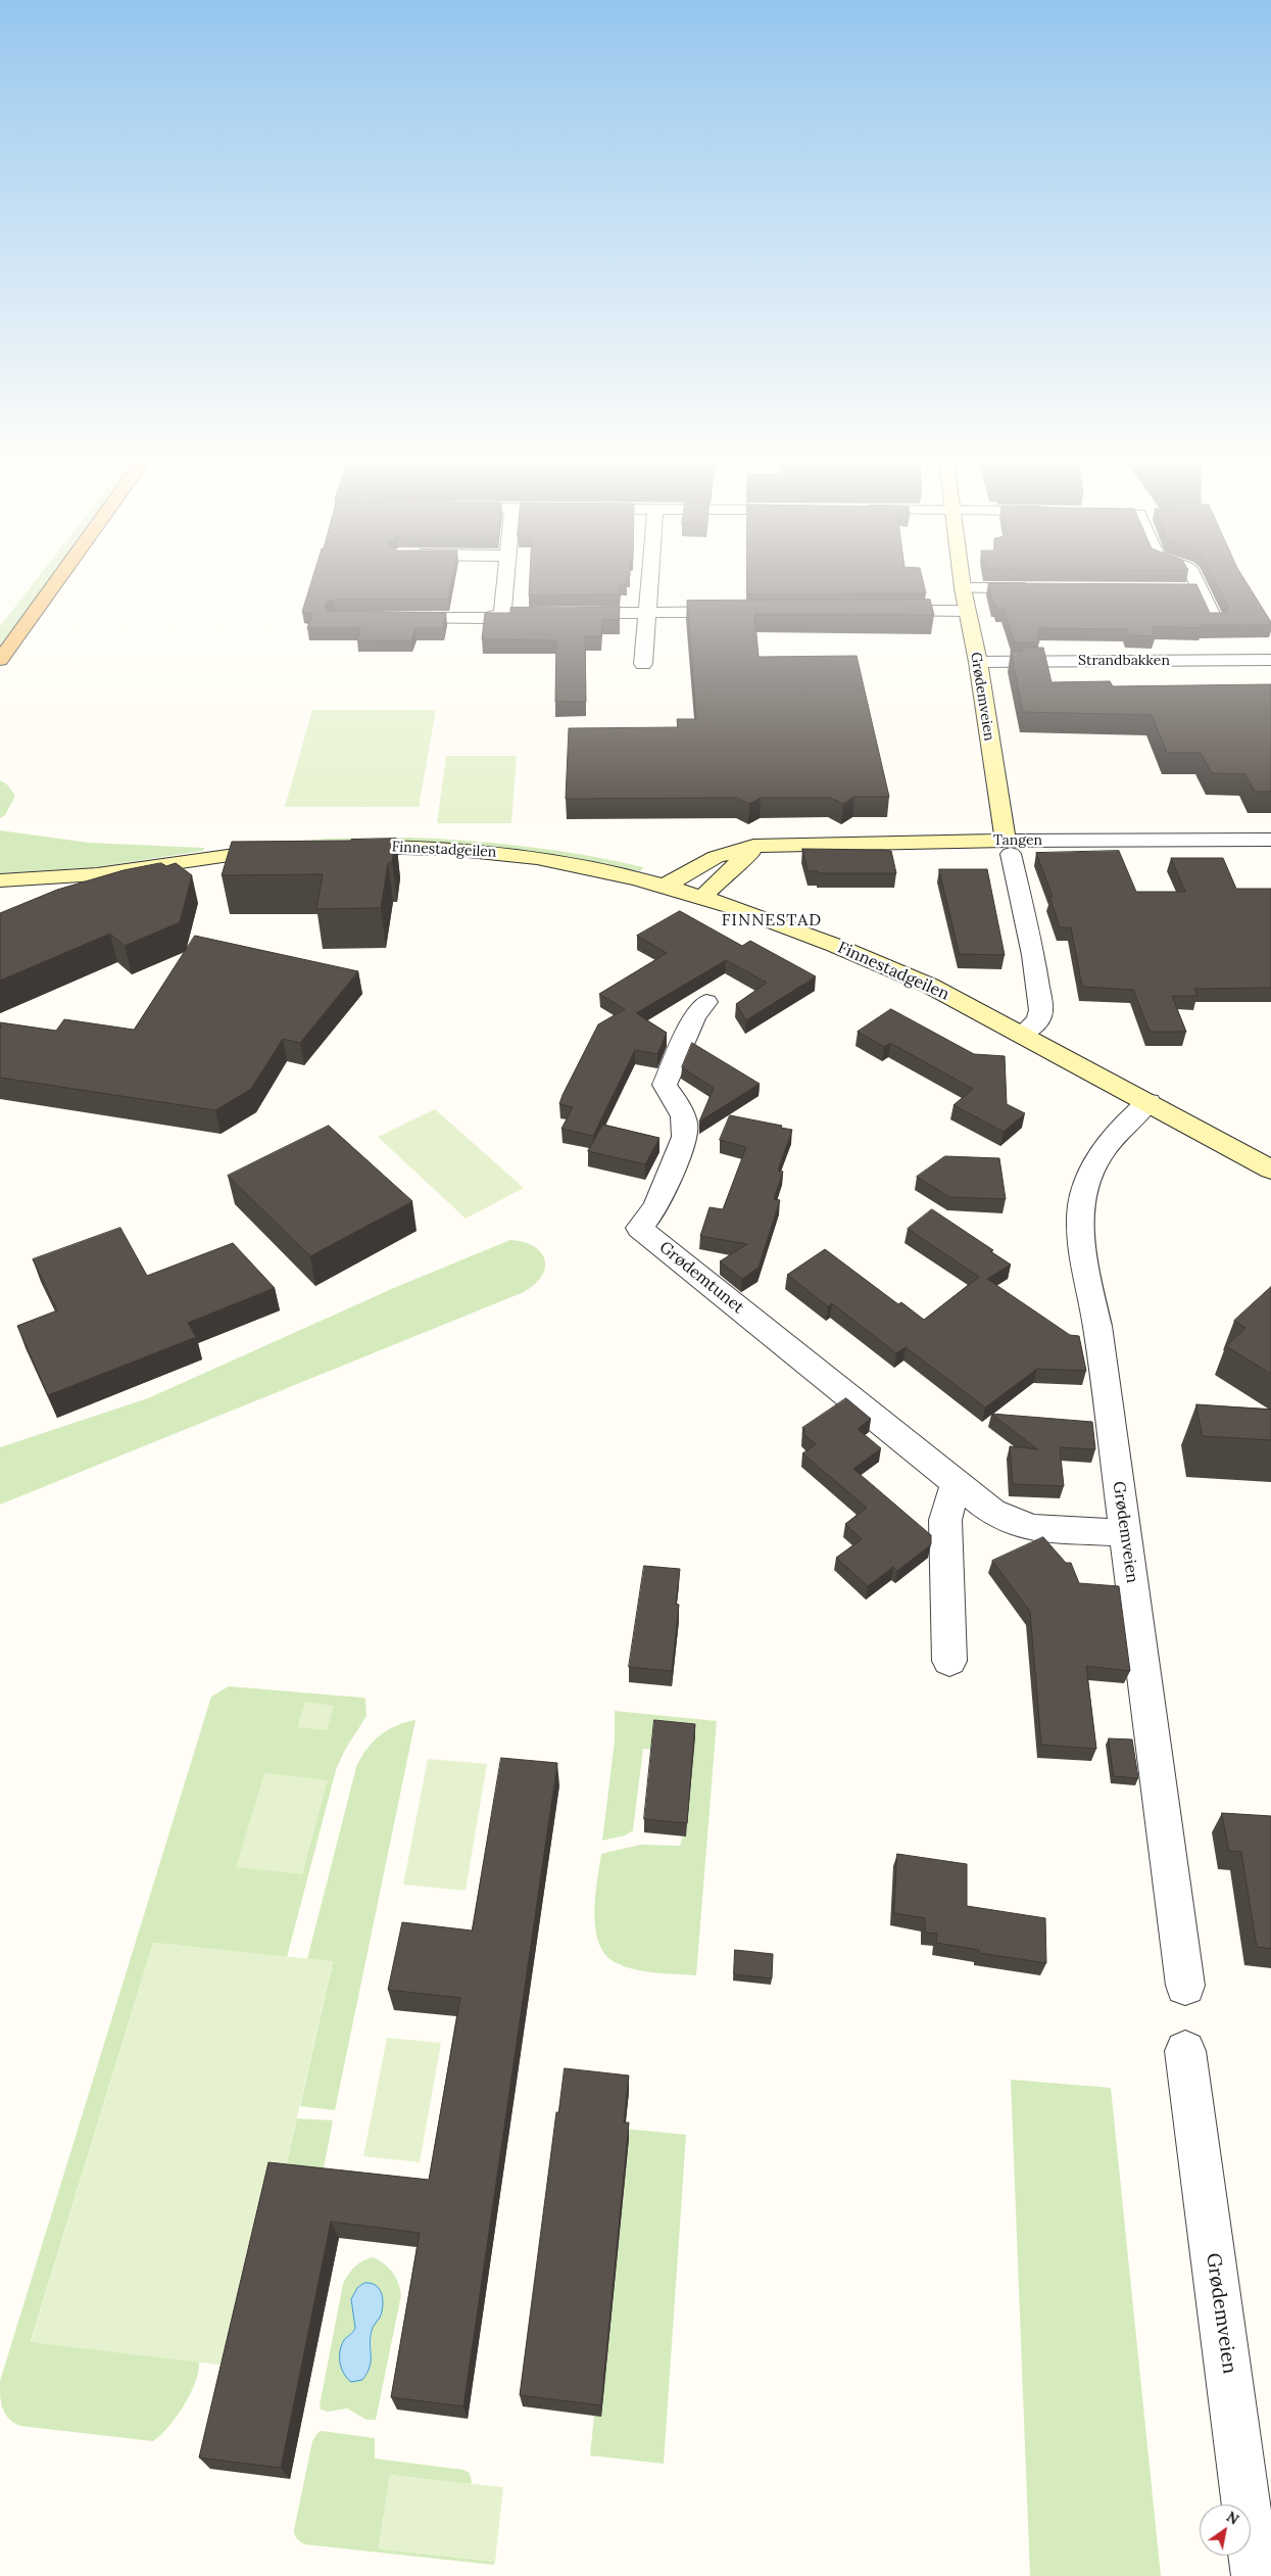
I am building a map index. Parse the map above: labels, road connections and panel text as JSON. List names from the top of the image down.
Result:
{
  "streets": {
    "main road": ["Grødemveien", "Tangen", "Finnestadgeilen"],
    "street": ["Strandbakken", "Grødemtunet"]
  },
  "crossings": [
    ["Strandbakken", "Grødemveien"],
    ["Grødemveien", "Tangen"],
    ["Grødemveien", "Finnestadgeilen"],
    ["Grødemveien", "Grødemtunet"]
  ],
  "districts": ["FINNESTAD"],
  "north": "top right"
}
